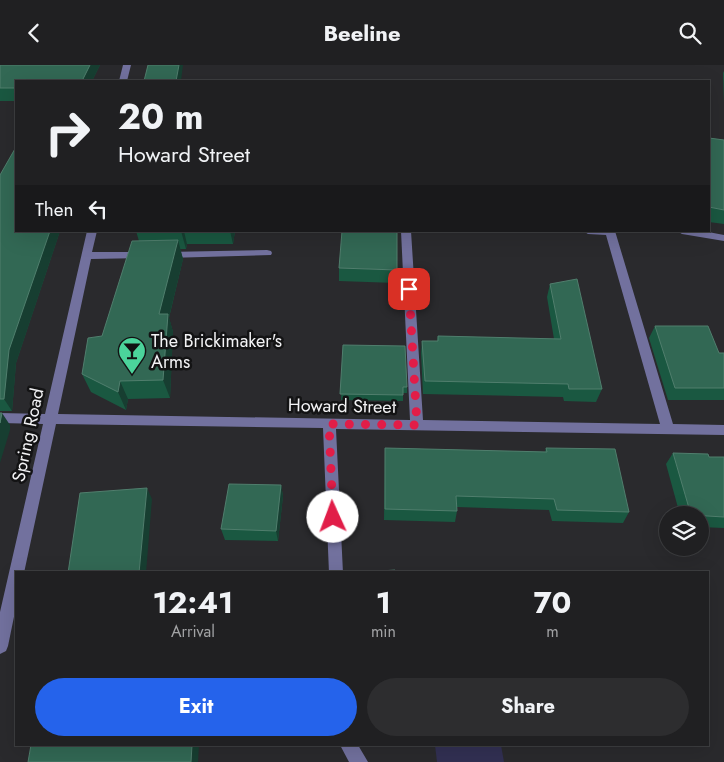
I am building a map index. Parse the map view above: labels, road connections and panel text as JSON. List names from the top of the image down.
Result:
{
  "streets": {
    "street": ["Howard Street", "Spring Road"]
  },
  "crossings": [
    ["Howard Street", "Spring Road"]
  ],
  "places": {
    "bar": ["The Brickimaker's Arms"]
  },
  "page": {
    "header": "Beeline",
    "turn": ["20 m", "Howard Street"],
    "then": "Then",
    "eta": [
      "12:41",
      "Arrival",
      "1",
      "min",
      "70",
      "m"
    ],
    "buttons": ["Exit", "Share"]
  }
}
